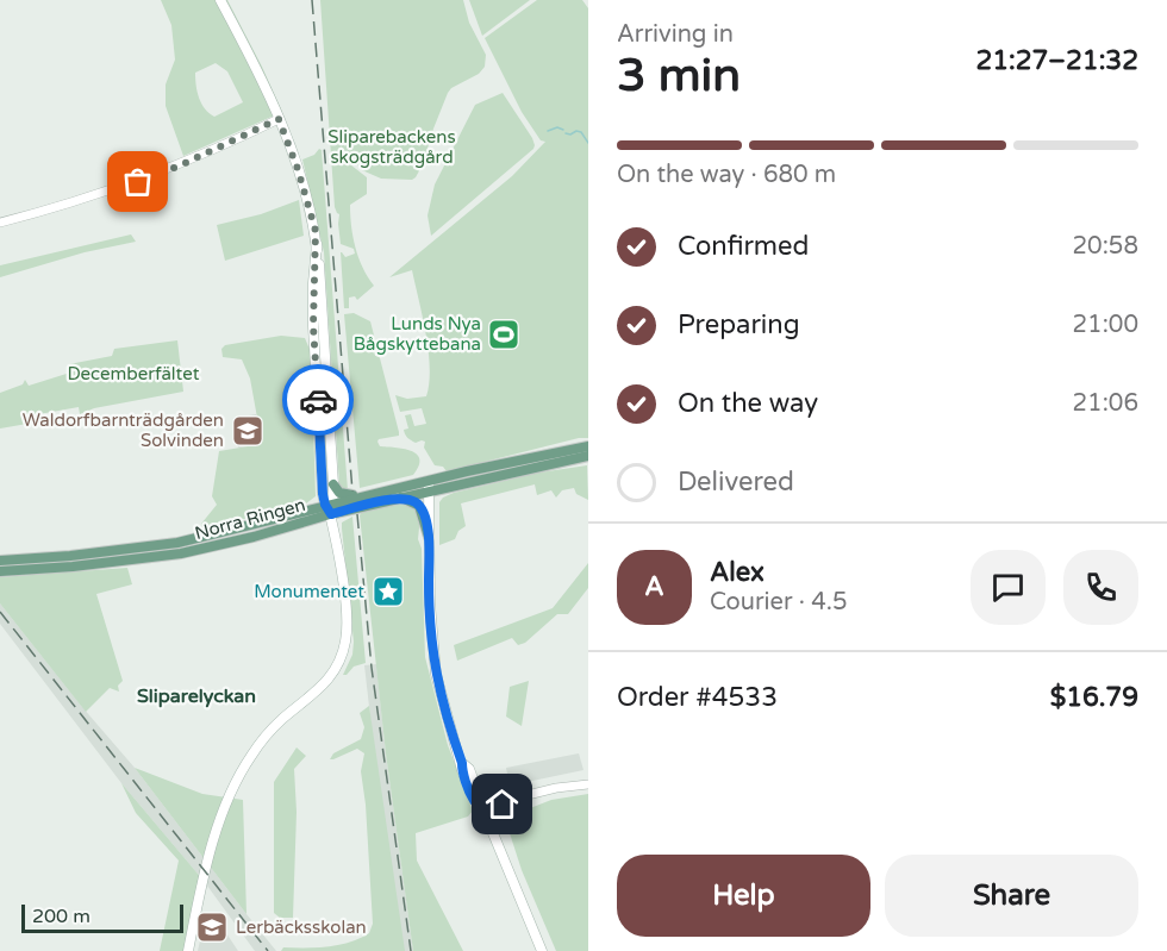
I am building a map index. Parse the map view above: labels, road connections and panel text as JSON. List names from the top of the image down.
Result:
{
  "streets": {
    "main road": ["Norra Ringen"]
  },
  "districts": ["Sliparelyckan"],
  "parks": ["Sliparebackens skogsträdgård", "Decemberfältet"],
  "places": {
    "sports": ["Lunds Nya Bågskyttebana"],
    "school or university": ["Waldorfbarnträdgården Solvinden", "Lerbäcksskolan"],
    "place": ["Monumentet"]
  },
  "scale_bar": "200 m",
  "page": {
    "heading": ["3 min", "Arriving in", "21:27–21:32"],
    "panel": [
      "Alex",
      "Courier · 4.5",
      "Order #4533",
      "$16.79"
    ],
    "bar": "On the way · 680 m",
    "list": [
      ["Confirmed", "20:58"],
      ["Preparing", "21:00"],
      ["On the way", "21:06"],
      "Delivered"
    ],
    "round": "A",
    "buttons": ["Help", "Share"],
    "scale": "200 m"
  }
}
